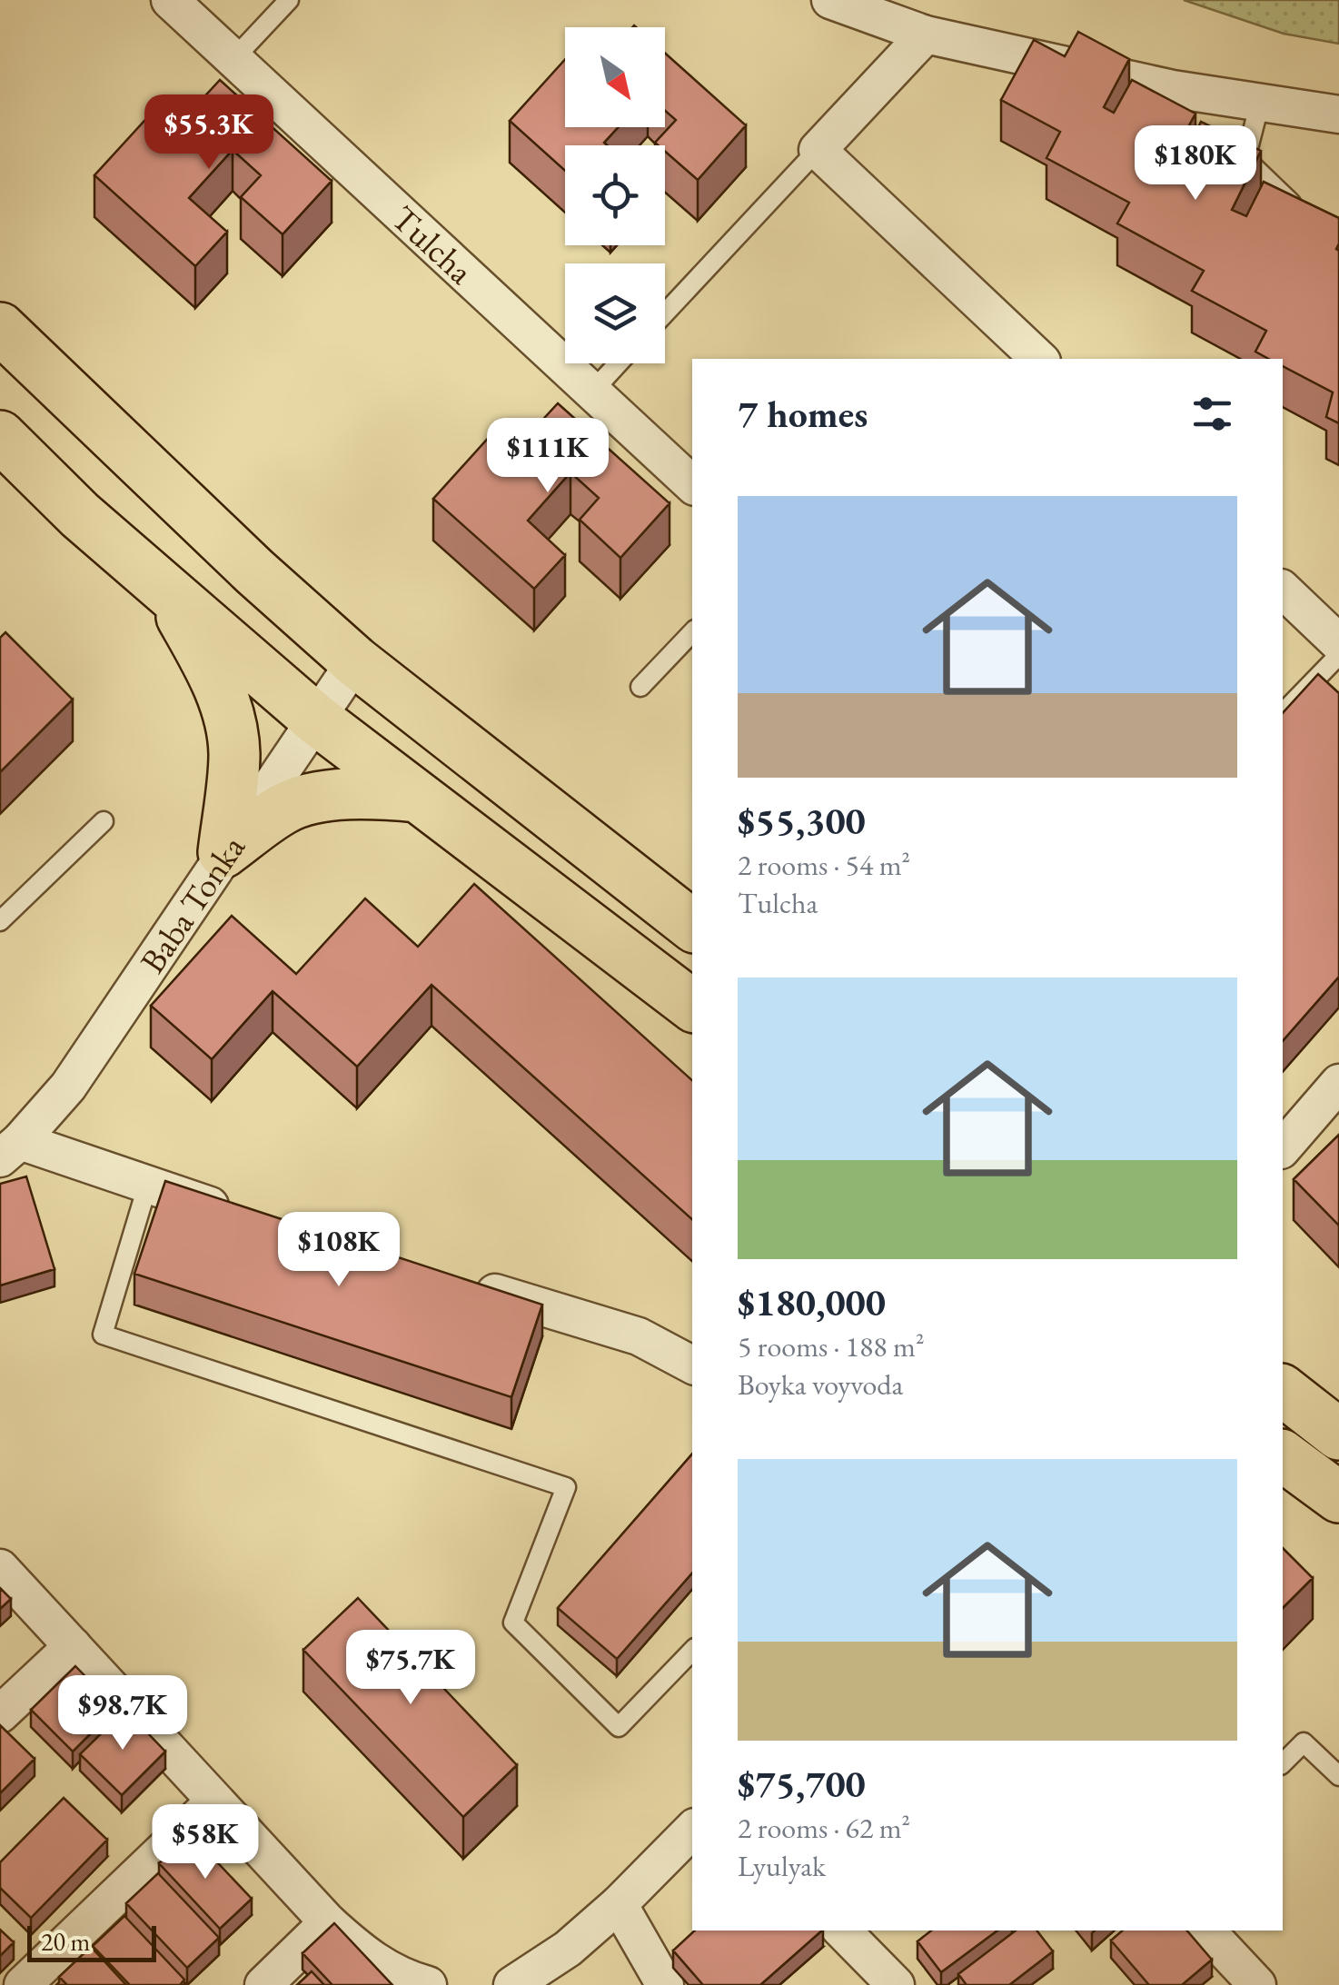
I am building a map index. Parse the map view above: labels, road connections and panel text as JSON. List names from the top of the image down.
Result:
{
  "streets": {
    "street": ["Tulcha", "Baba Tonka"]
  },
  "scale_bar": "20 m",
  "north": "bottom right",
  "page": {
    "price": [
      "$55.3K",
      "$180K",
      "$111K",
      "$108K",
      "$75.7K",
      "$98.7K",
      "$58K"
    ],
    "heading": "7 homes",
    "list": [
      {
        "name": "$55,300",
        "note": "2 rooms · 54 m² · Tulcha"
      },
      {
        "name": "$180,000",
        "note": "5 rooms · 188 m² · Boyka voyvoda"
      },
      {
        "name": "$75,700",
        "note": "2 rooms · 62 m² · Lyulyak"
      }
    ],
    "scale": "20 m"
  }
}
